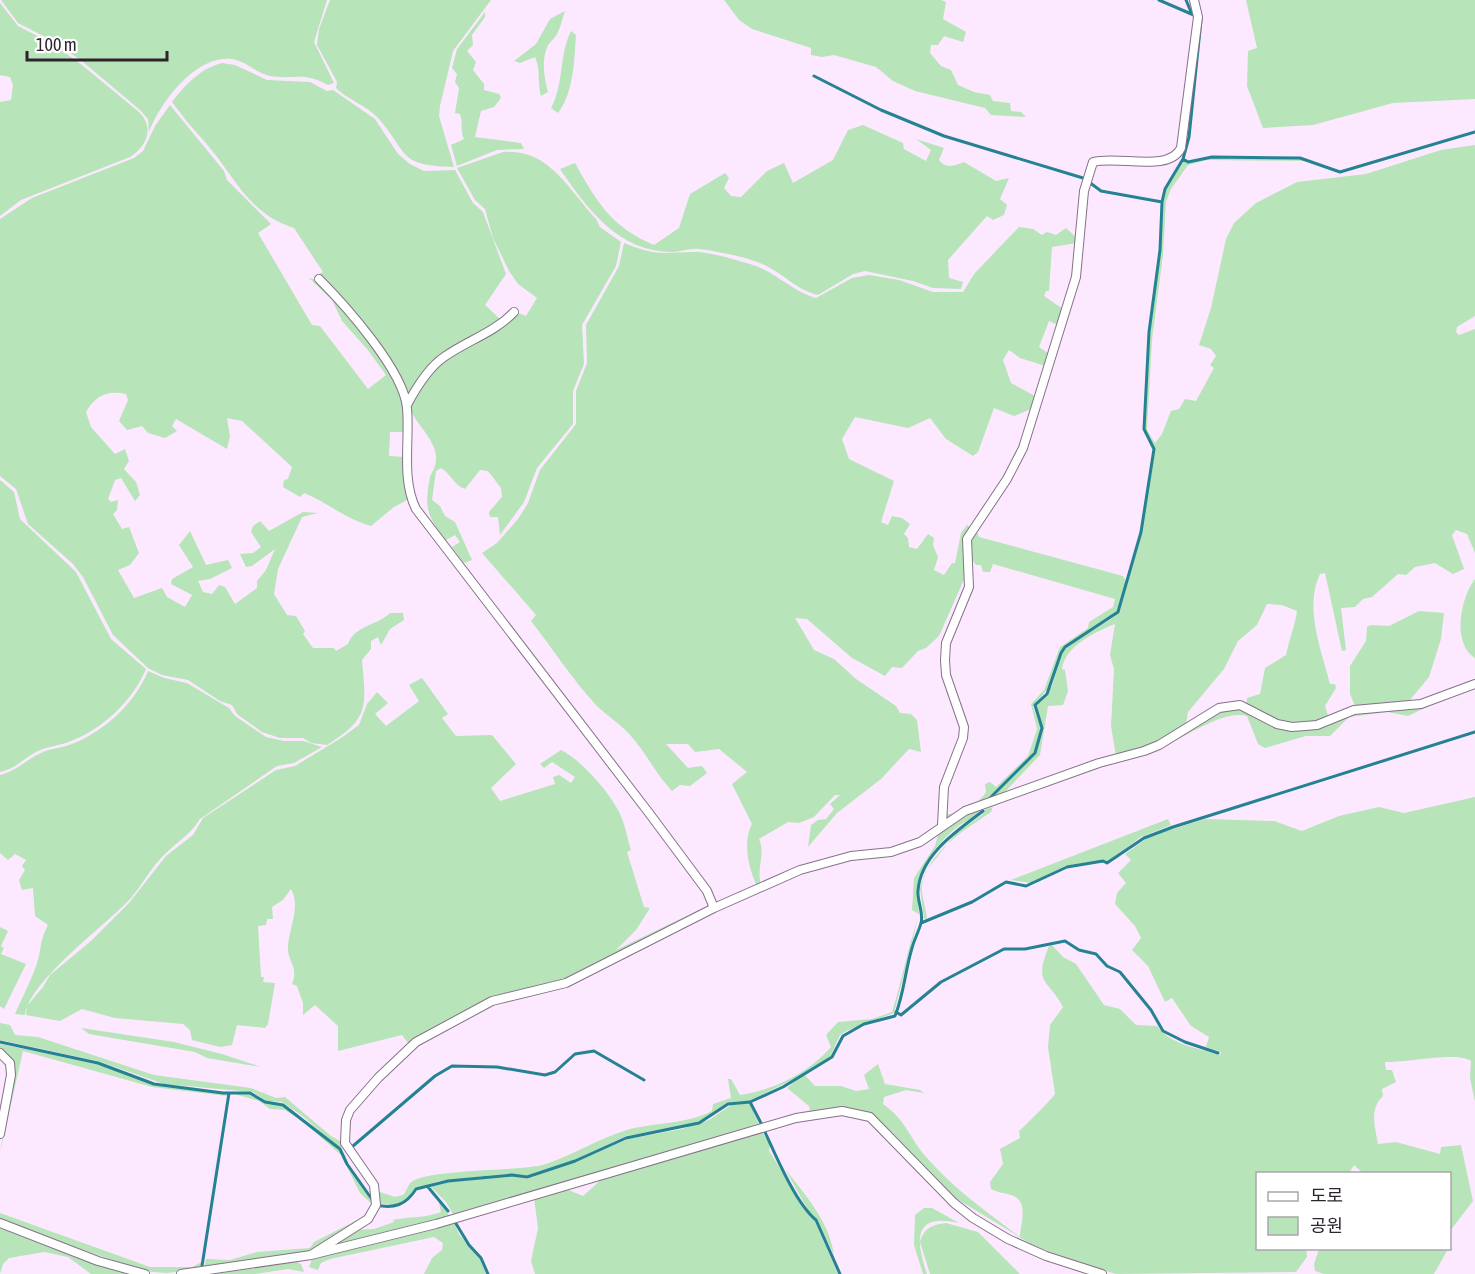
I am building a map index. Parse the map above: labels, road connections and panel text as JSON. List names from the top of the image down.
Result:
{
  "legend": ["도로", "공원"],
  "scale_bar": "100 m"
}
